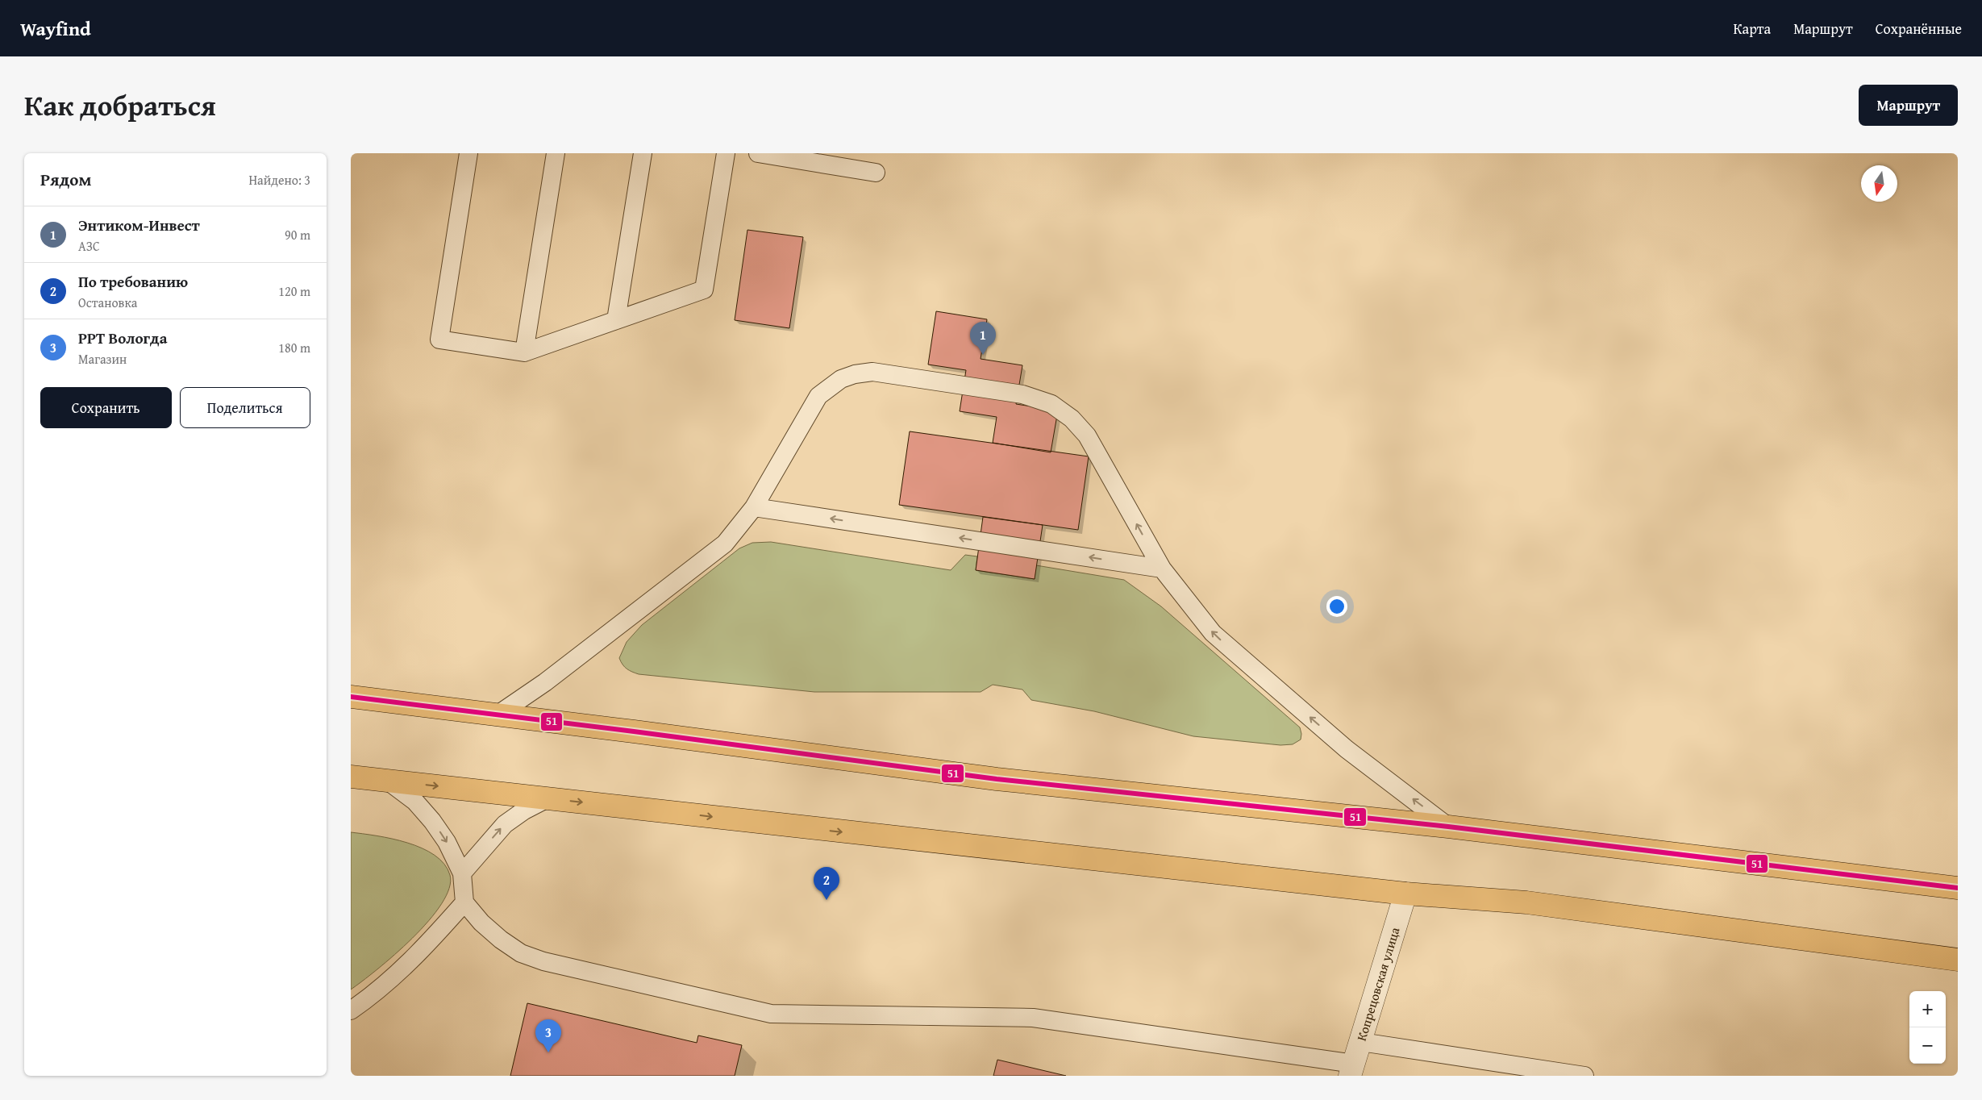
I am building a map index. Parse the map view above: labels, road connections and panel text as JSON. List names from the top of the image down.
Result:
{
  "streets": {
    "street": ["Копрецовская улица"]
  },
  "lines": ["transit line 51"],
  "north": "bottom",
  "page": {
    "header": "Wayfind",
    "nav": ["Карта", "Маршрут", "Сохранённые"],
    "title": "Как добраться",
    "buttons": [
      "Маршрут",
      ["Сохранить", "Поделиться"]
    ],
    "heading": ["Рядом", "Найдено: 3"],
    "list": [
      {
        "mark": "1",
        "name": "Энтиком-Инвест",
        "note": "АЗС",
        "value": "90 m"
      },
      {
        "mark": "2",
        "name": "По требованию",
        "note": "Остановка",
        "value": "120 m"
      },
      {
        "mark": "3",
        "name": "РРТ Вологда",
        "note": "Магазин",
        "value": "180 m"
      }
    ],
    "pins": ["1", "2", "3"],
    "map_buttons": ["+", "−"]
  }
}
